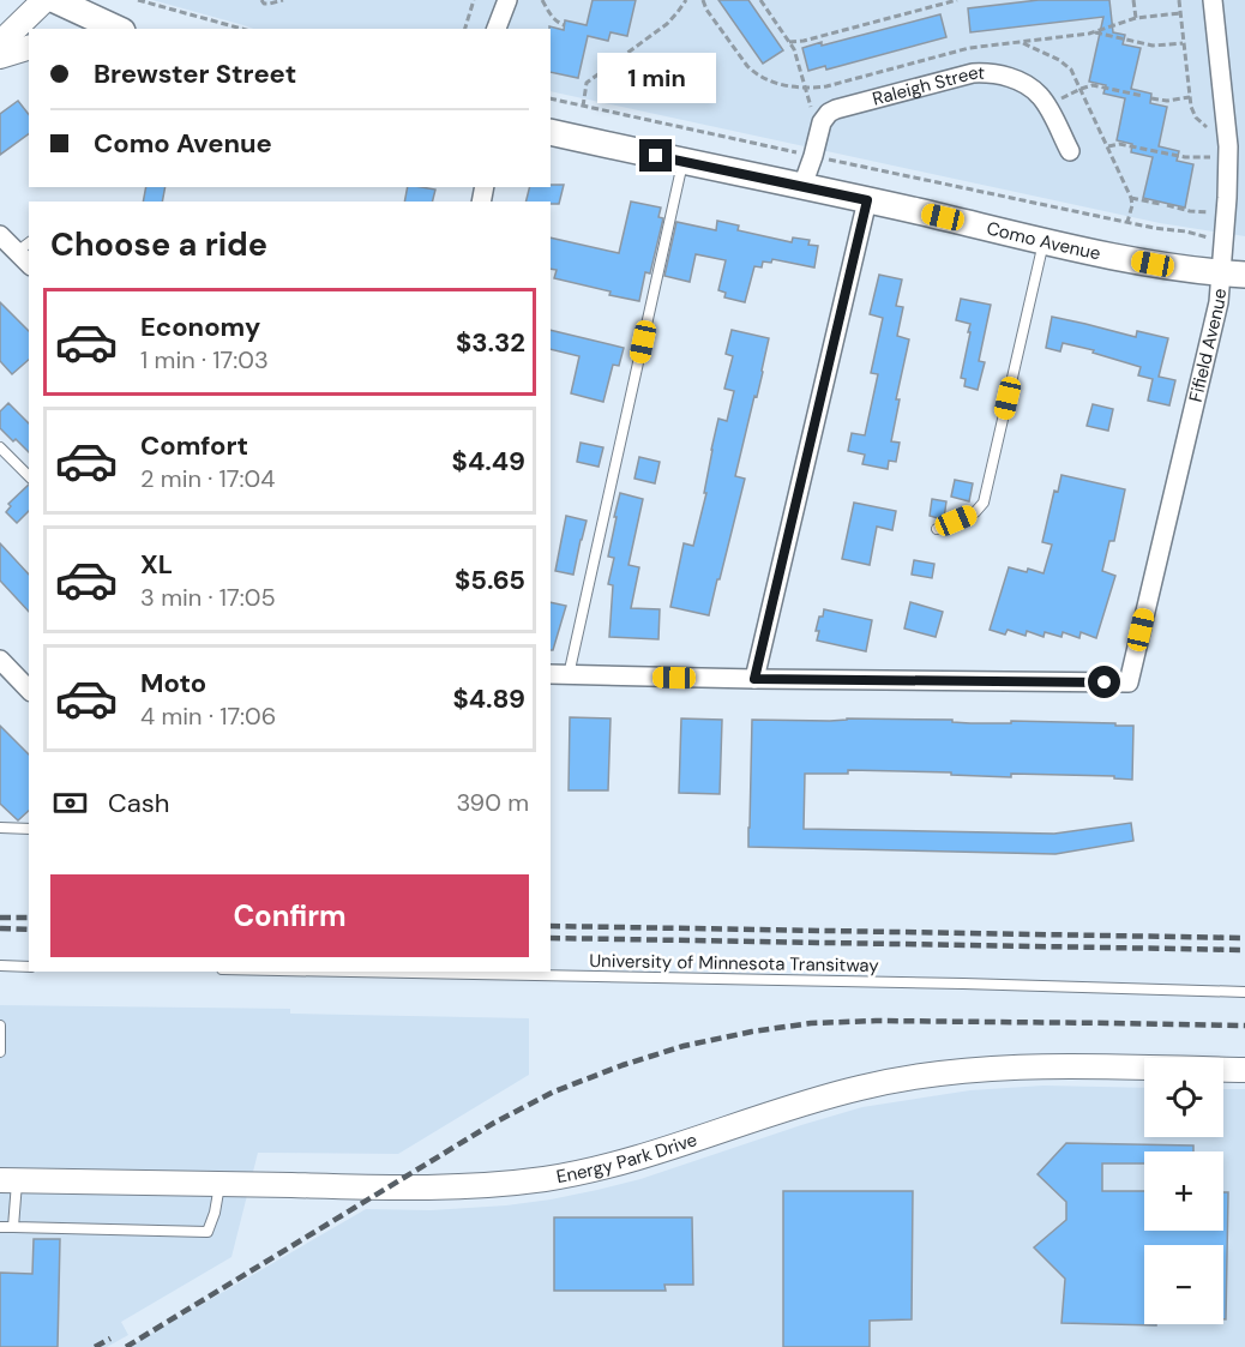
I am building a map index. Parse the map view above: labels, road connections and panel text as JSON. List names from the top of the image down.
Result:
{
  "streets": {
    "main road": ["Como Avenue"],
    "street": ["Raleigh Street", "Fifield Avenue", "Energy Park Drive"],
    "lane": ["University of Minnesota Transitway"]
  },
  "crossings": [
    ["Raleigh Street", "Como Avenue"],
    ["Como Avenue", "Fifield Avenue"]
  ],
  "page": {
    "banner": ["Brewster Street", "Como Avenue"],
    "bubble": "1 min",
    "heading": "Choose a ride",
    "list": [
      {
        "name": "Economy",
        "note": "1 min · 17:03",
        "value": "$3.32"
      },
      {
        "name": "Comfort",
        "note": "2 min · 17:04",
        "value": "$4.49"
      },
      {
        "name": "XL",
        "note": "3 min · 17:05",
        "value": "$5.65"
      },
      {
        "name": "Moto",
        "note": "4 min · 17:06",
        "value": "$4.89"
      }
    ],
    "pay": ["Cash", "390 m"],
    "buttons": "Confirm",
    "map_buttons": ["+", "−"]
  }
}
